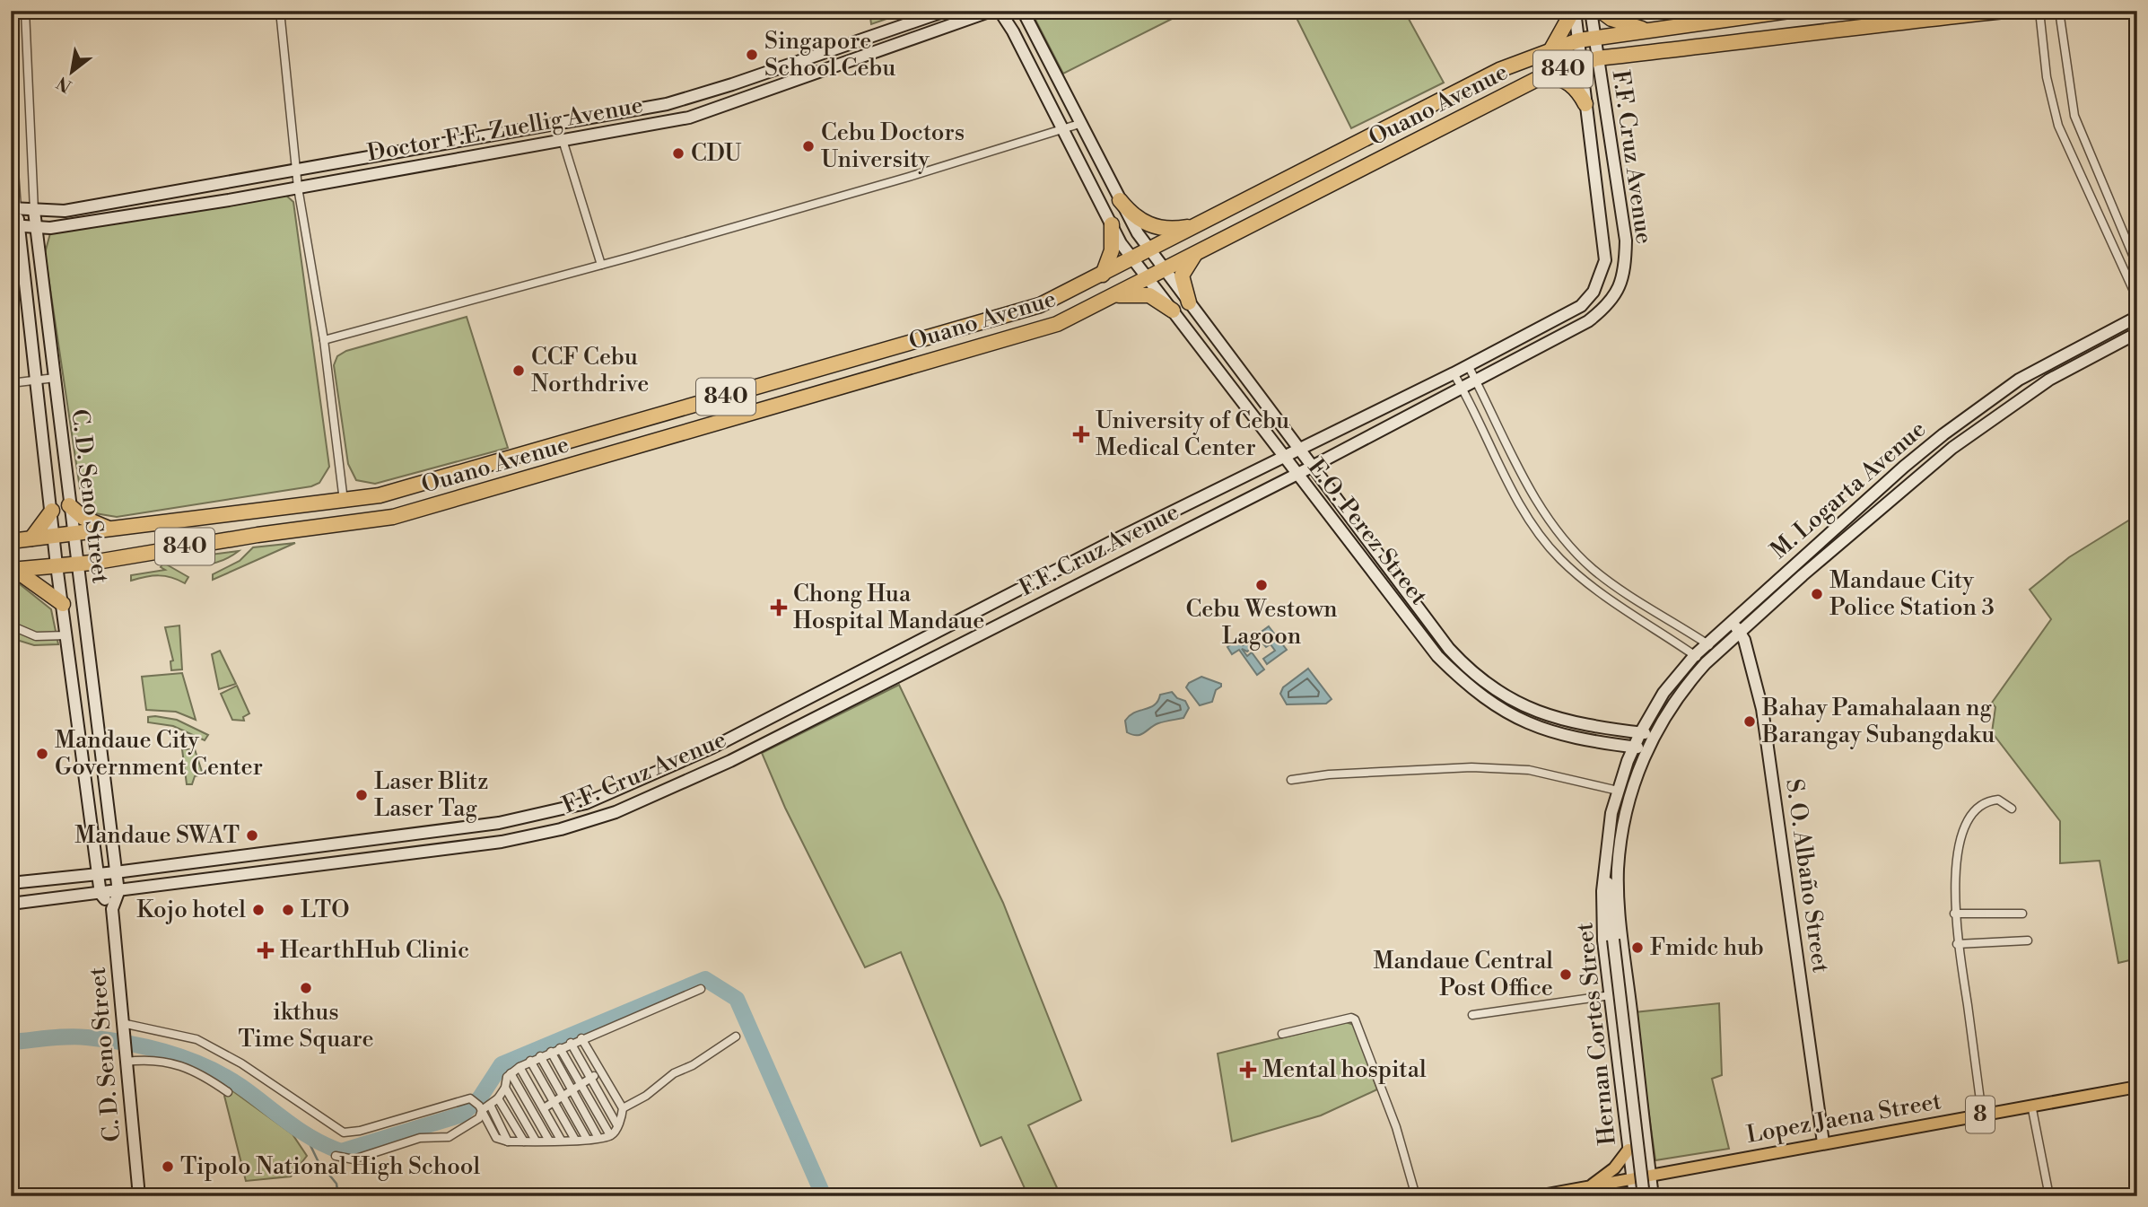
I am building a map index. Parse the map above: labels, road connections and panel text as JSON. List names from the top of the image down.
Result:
{
  "streets": {
    "highway": ["840", "Ouano Avenue"],
    "main road": ["8", "Lopez Jaena Street"],
    "street": [
      "Doctor F.E. Zuellig Avenue",
      "F.F. Cruz Avenue",
      "M. Logarta Avenue",
      "C. D. Seno Street",
      "E.O. Perez Street",
      "S. O. Albaño Street",
      "Hernan Cortes Street"
    ]
  },
  "crossings": [
    ["Ouano Avenue", "F.F. Cruz Avenue"],
    ["Ouano Avenue", "C. D. Seno Street"],
    ["Ouano Avenue", "E.O. Perez Street"],
    ["Doctor F.E. Zuellig Avenue", "C. D. Seno Street"],
    ["F.F. Cruz Avenue", "C. D. Seno Street"],
    ["F.F. Cruz Avenue", "E.O. Perez Street"],
    ["M. Logarta Avenue", "E.O. Perez Street"],
    ["M. Logarta Avenue", "S. O. Albaño Street"],
    ["M. Logarta Avenue", "Hernan Cortes Street"],
    ["E.O. Perez Street", "Hernan Cortes Street"],
    ["S. O. Albaño Street", "Lopez Jaena Street"],
    ["Hernan Cortes Street", "8"],
    ["Hernan Cortes Street", "Lopez Jaena Street"],
    ["8", "Lopez Jaena Street"]
  ],
  "places": {
    "other": [
      "Singapore School Cebu",
      "Cebu Doctors University",
      "CDU",
      "CCF Cebu Northdrive",
      "Cebu Westown Lagoon",
      "Mandaue City Police Station 3",
      "Bahay Pamahalaan ng Barangay Subangdaku",
      "Mandaue City Government Center",
      "Laser Blitz Laser Tag",
      "Mandaue SWAT",
      "Kojo hotel",
      "LTO",
      "Fmidc hub",
      "Mandaue Central Post Office",
      "ikthus Time Square",
      "Tipolo National High School"
    ],
    "health": [
      "University of Cebu Medical Center",
      "Chong Hua Hospital Mandaue",
      "HearthHub Clinic",
      "Mental hospital"
    ]
  },
  "north": "bottom left"
}
